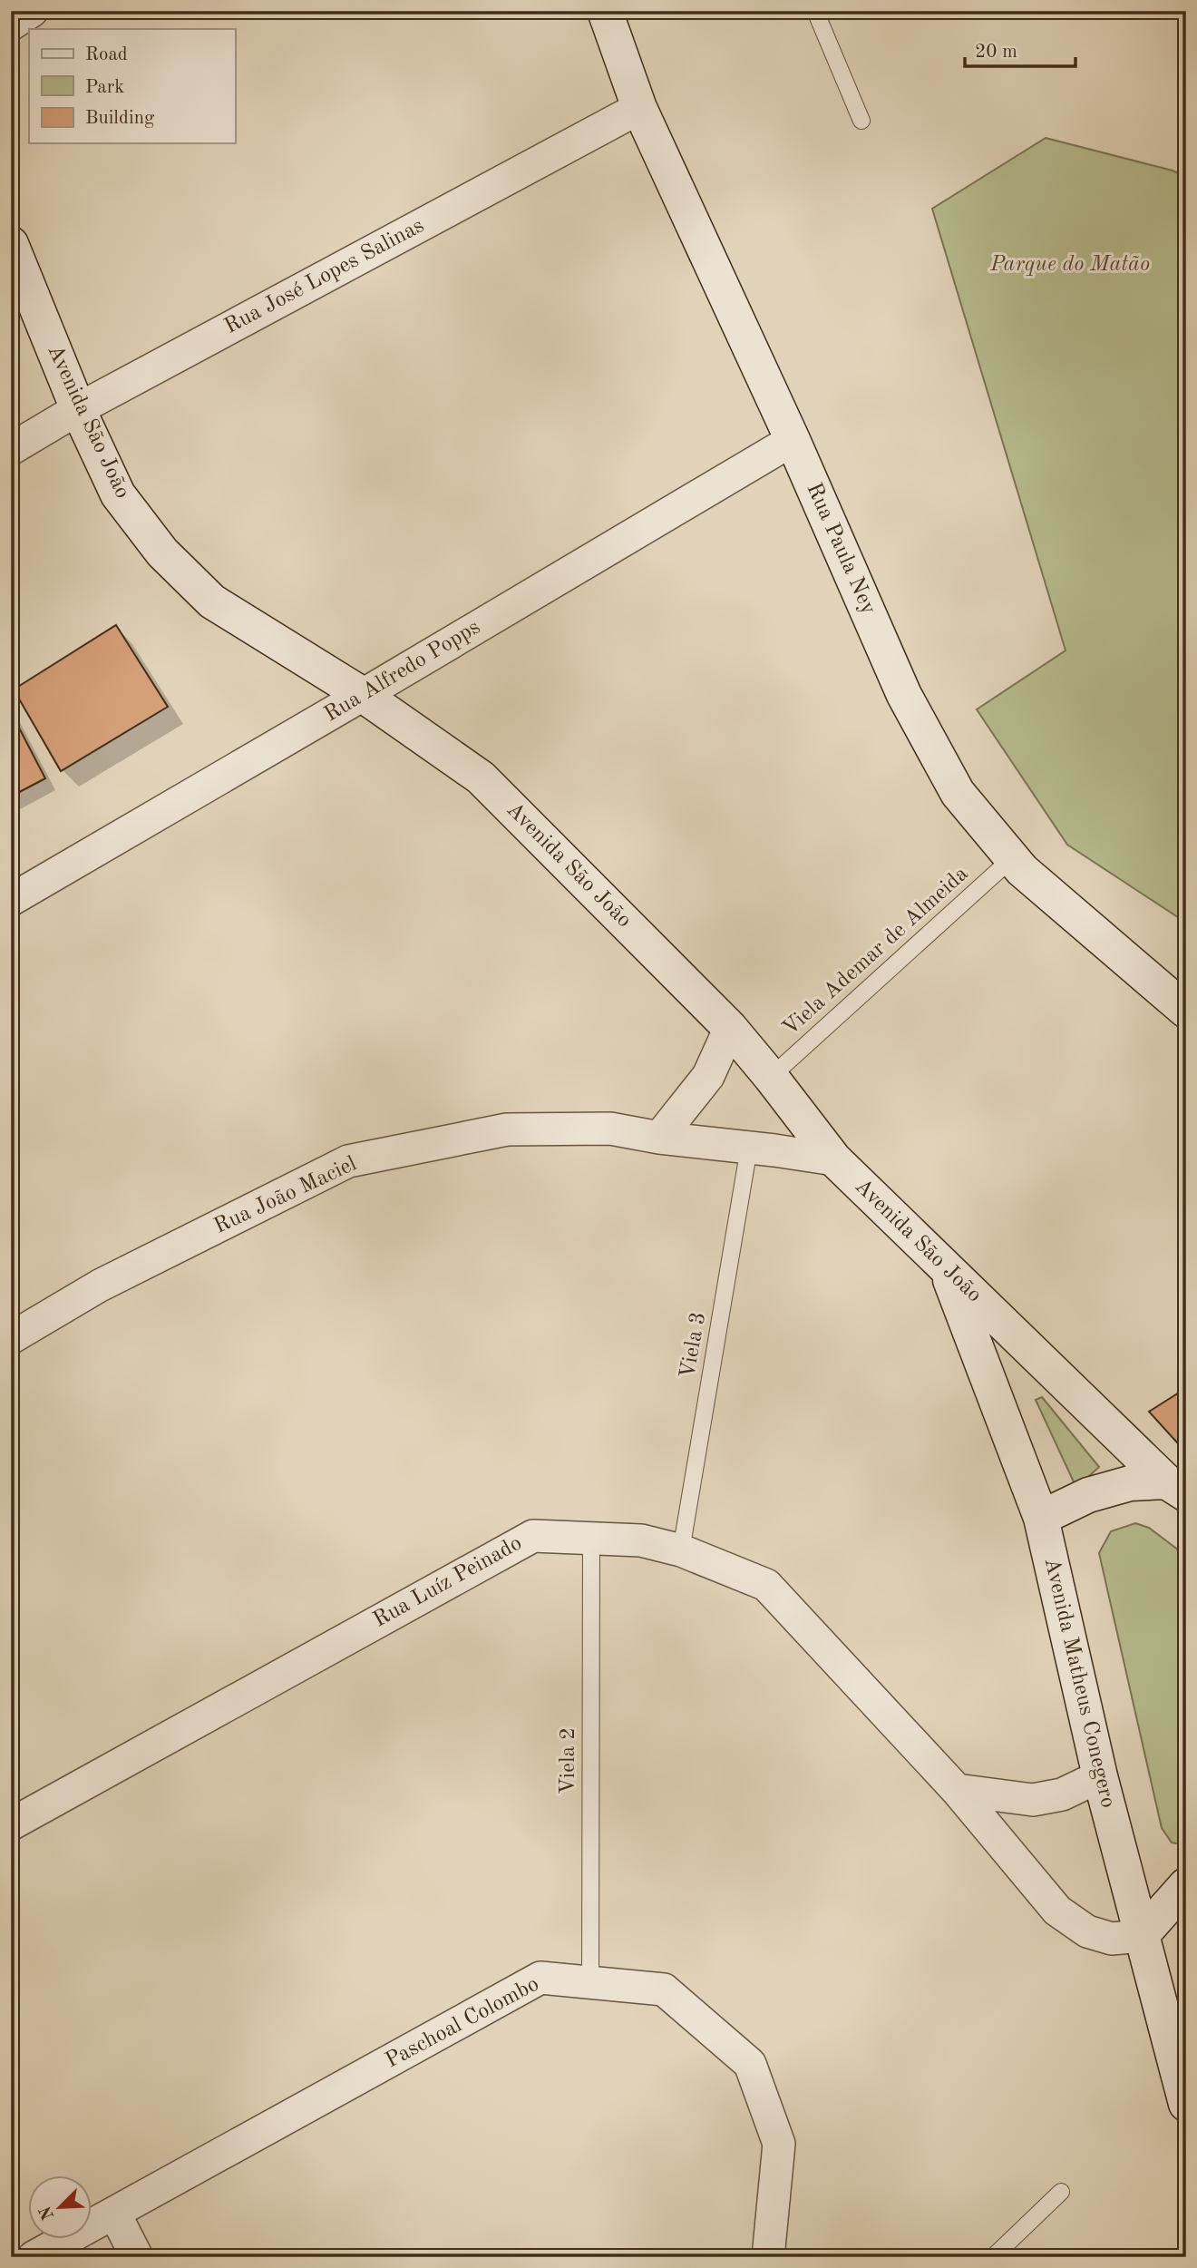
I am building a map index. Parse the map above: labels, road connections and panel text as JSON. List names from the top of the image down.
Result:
{
  "streets": {
    "main road": ["Avenida São João", "Rua Paula Ney", "Avenida Matheus Conegero"],
    "street": [
      "Rua José Lopes Salinas",
      "Rua Alfredo Popps",
      "Rua João Maciel",
      "Rua Luíz Peinado",
      "Paschoal Colombo"
    ],
    "lane": ["Viela Ademar de Almeida", "Viela 3", "Viela 2"]
  },
  "crossings": [
    ["Rua José Lopes Salinas", "Avenida São João"],
    ["Rua José Lopes Salinas", "Rua Paula Ney"],
    ["Avenida São João", "Rua Alfredo Popps"],
    ["Avenida São João", "Viela Ademar de Almeida"],
    ["Avenida São João", "Rua João Maciel"],
    ["Avenida São João", "Avenida Matheus Conegero"],
    ["Rua Paula Ney", "Rua Alfredo Popps"],
    ["Rua Paula Ney", "Viela Ademar de Almeida"],
    ["Rua João Maciel", "Viela 3"],
    ["Viela 3", "Rua Luíz Peinado"],
    ["Rua Luíz Peinado", "Avenida Matheus Conegero"],
    ["Rua Luíz Peinado", "Viela 2"],
    ["Viela 2", "Paschoal Colombo"]
  ],
  "parks": ["Parque do Matão"],
  "legend": ["Road", "Park", "Building"],
  "scale_bar": "20 m",
  "north": "bottom left"
}
